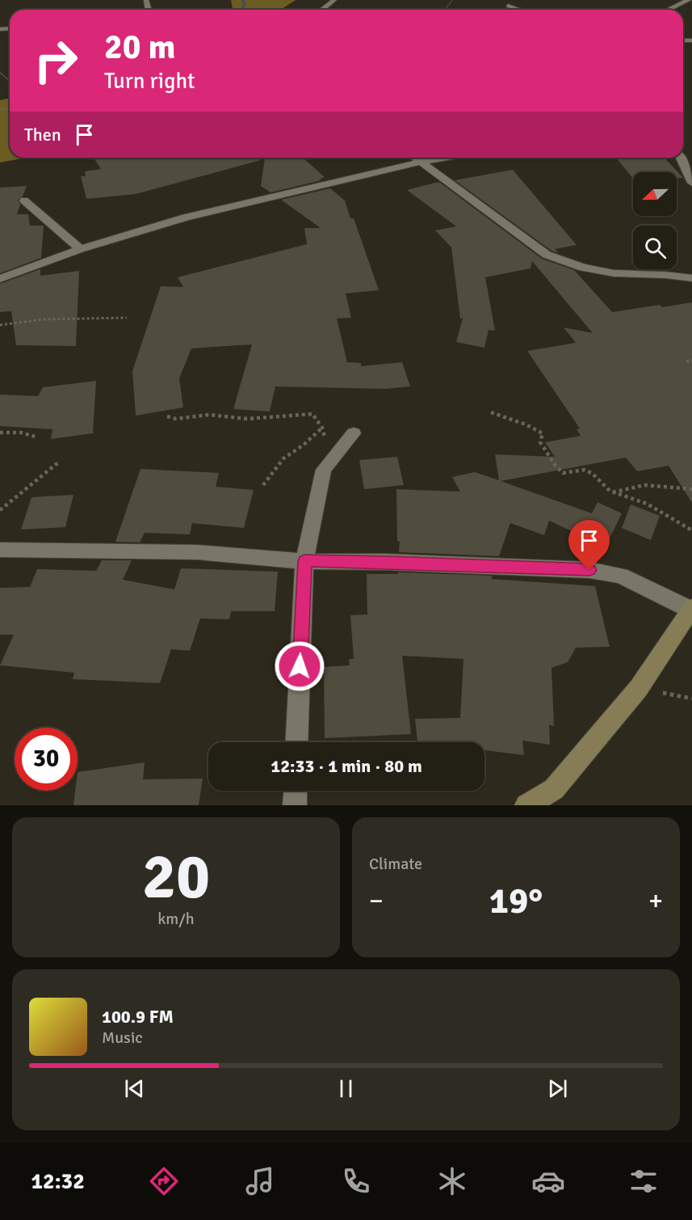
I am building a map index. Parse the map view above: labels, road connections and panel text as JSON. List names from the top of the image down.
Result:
{
  "north": "left",
  "page": {
    "turn": ["20 m", "Turn right"],
    "then": "Then",
    "limit": "30",
    "trip": "12:33 · 1 min · 80 m",
    "tile": [
      ["20", "km/h"],
      "Climate"
    ],
    "heat": ["−", "19°", "+"],
    "song": ["100.9 FM", "Music"],
    "tabs": "12:32"
  }
}
